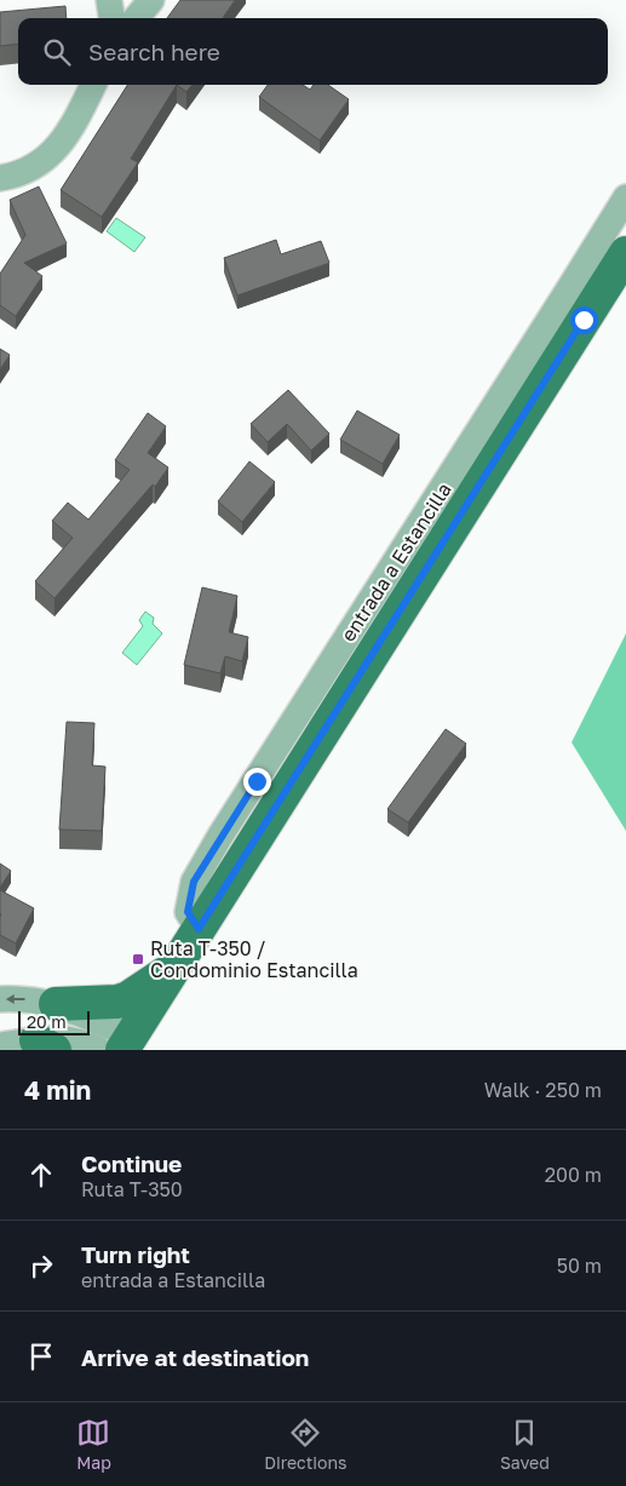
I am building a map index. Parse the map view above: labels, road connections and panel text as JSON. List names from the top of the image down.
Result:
{
  "streets": {
    "street": ["entrada a Estancilla"]
  },
  "places": {
    "transit": ["Ruta T-350 / Condominio Estancilla"]
  },
  "scale_bar": "20 m",
  "page": {
    "search": "Search here",
    "scale": "20 m",
    "heading": ["4 min", "Walk · 250 m"],
    "list": [
      ["Continue", "Ruta T-350", "200 m"],
      ["Turn right", "entrada a Estancilla", "50 m"],
      "Arrive at destination"
    ],
    "nav": ["Map", "Directions", "Saved"]
  }
}
